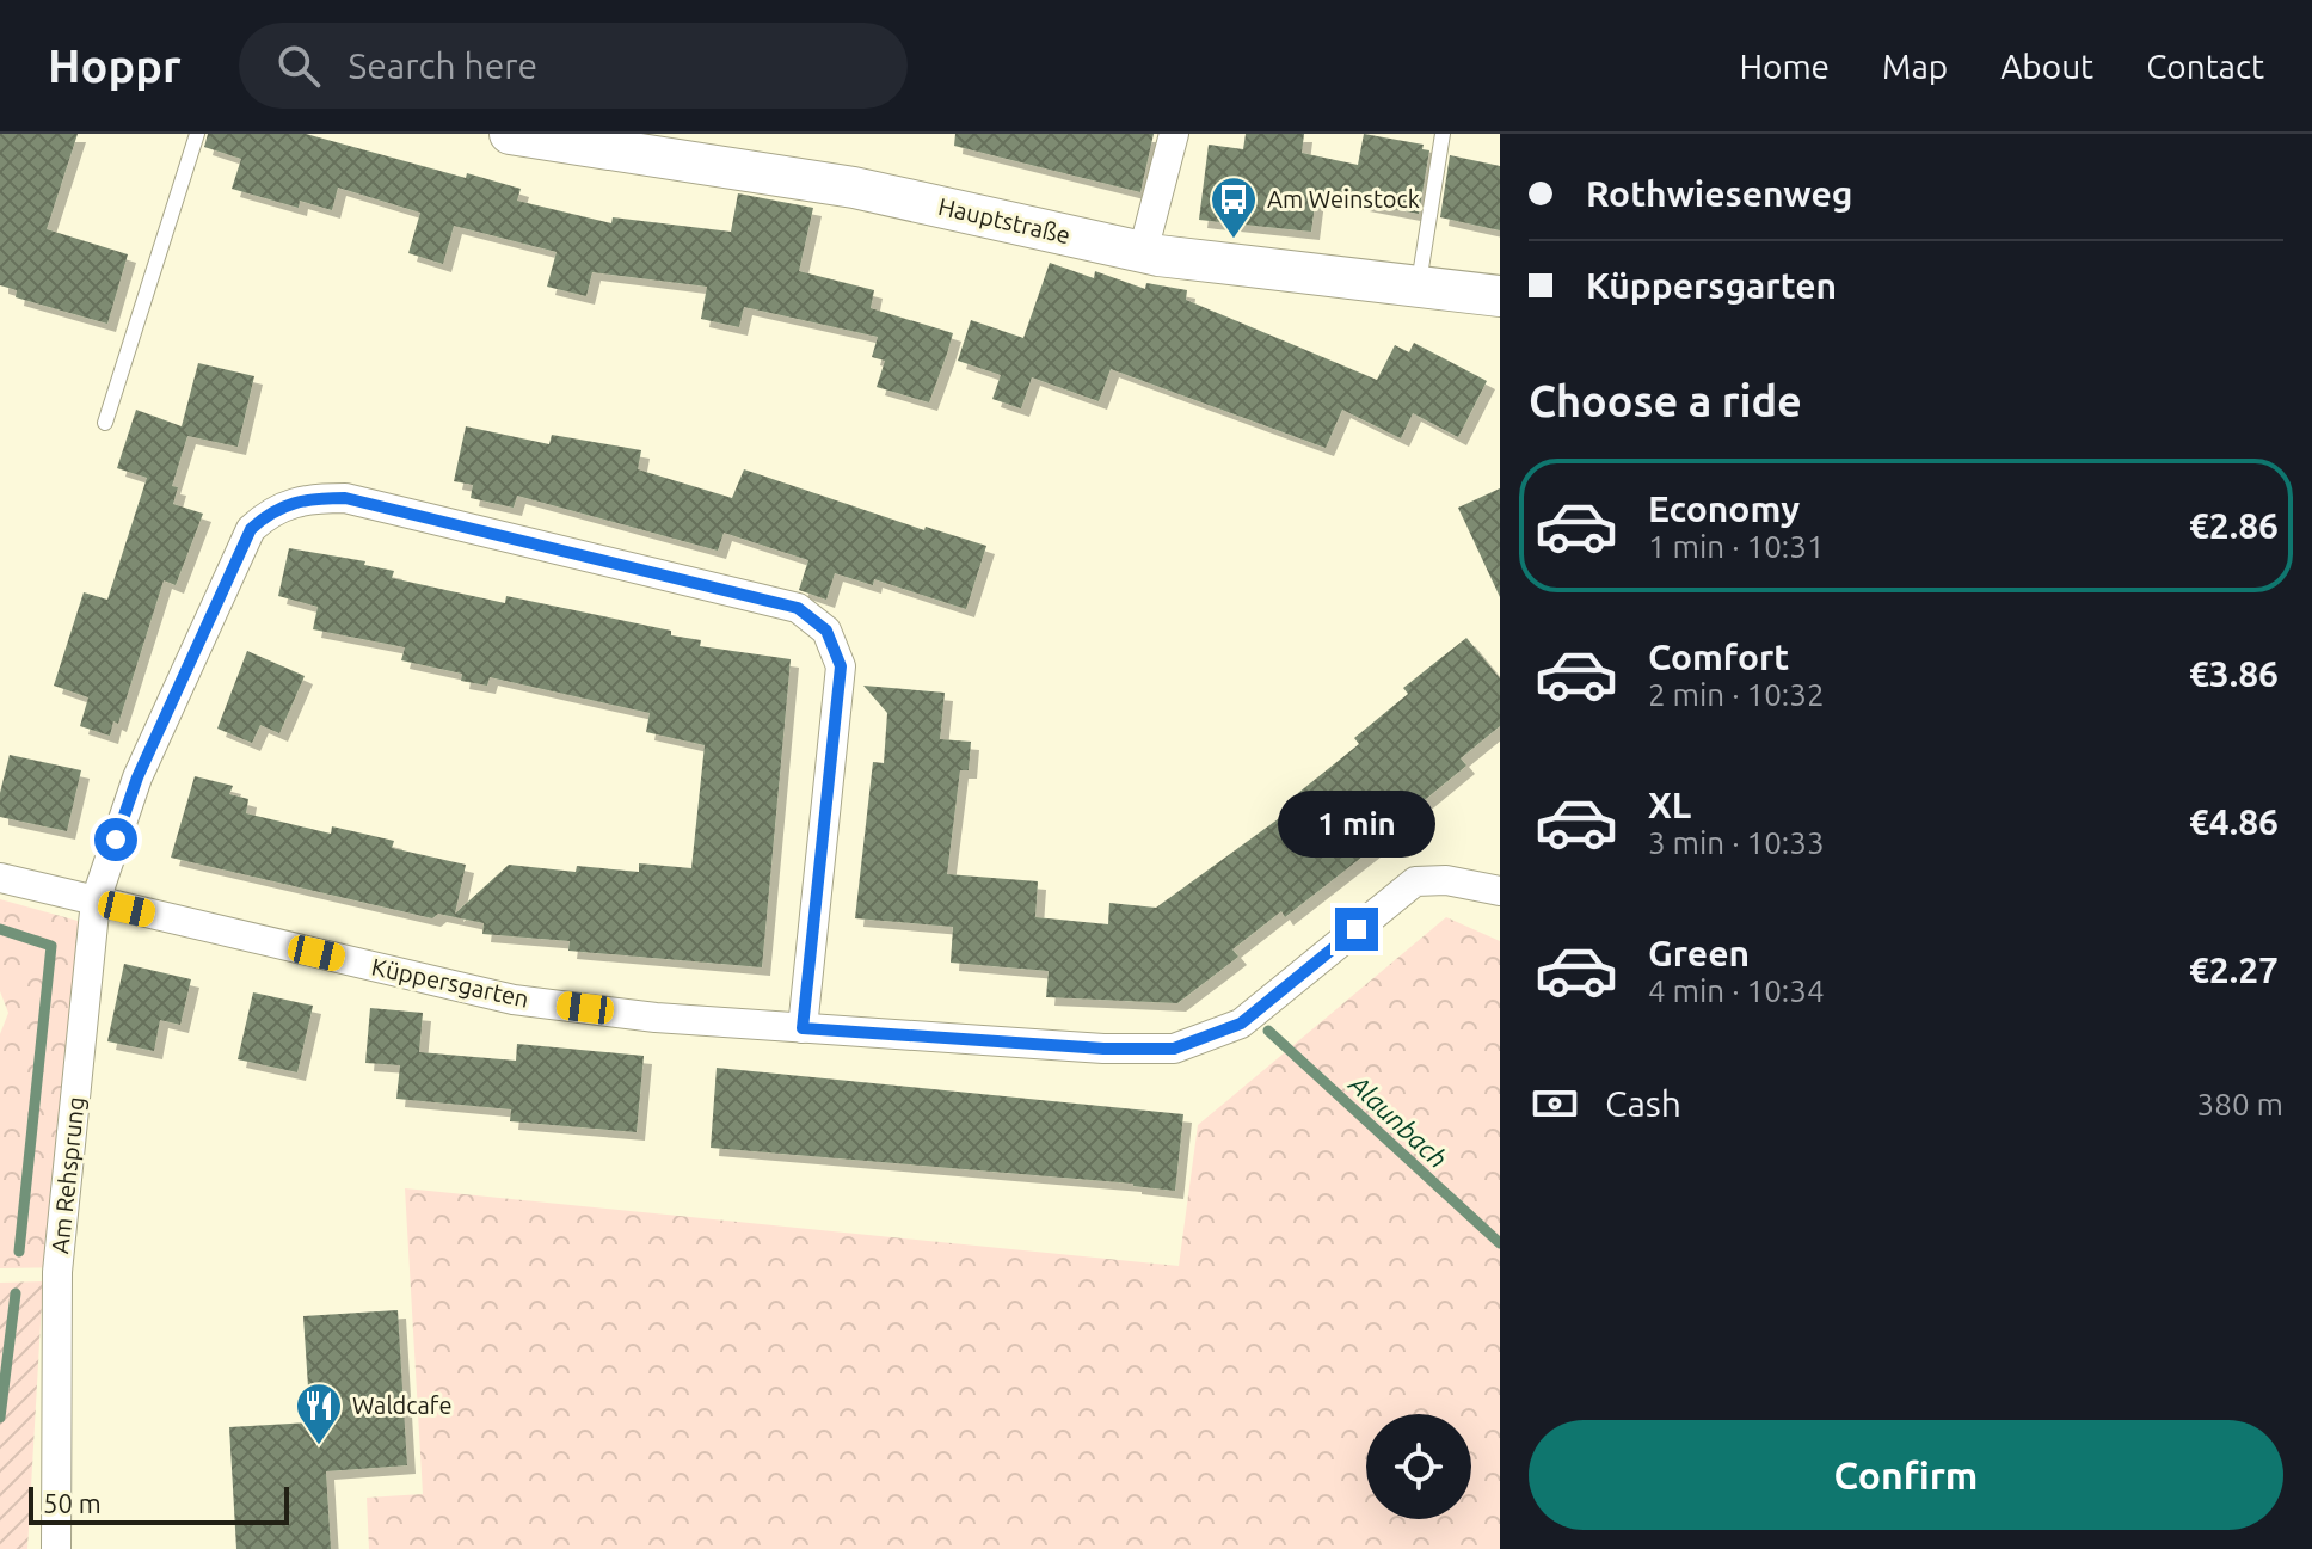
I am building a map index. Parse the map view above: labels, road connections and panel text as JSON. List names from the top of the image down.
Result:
{
  "streets": {
    "main road": ["Hauptstraße"],
    "street": ["Küppersgarten", "Am Rehsprung"]
  },
  "crossings": [
    ["Küppersgarten", "Am Rehsprung"]
  ],
  "water": ["Alaunbach"],
  "places": {
    "bus stop": ["Am Weinstock"],
    "restaurant": ["Waldcafe"]
  },
  "scale_bar": "50 m",
  "page": {
    "header": "Hoppr",
    "search": "Search here",
    "nav": [
      "Home",
      "Map",
      "About",
      "Contact"
    ],
    "banner": ["Rothwiesenweg", "Küppersgarten"],
    "heading": "Choose a ride",
    "list": [
      {
        "name": "Economy",
        "note": "1 min · 10:31",
        "value": "€2.86"
      },
      {
        "name": "Comfort",
        "note": "2 min · 10:32",
        "value": "€3.86"
      },
      {
        "name": "XL",
        "note": "3 min · 10:33",
        "value": "€4.86"
      },
      {
        "name": "Green",
        "note": "4 min · 10:34",
        "value": "€2.27"
      }
    ],
    "bubble": "1 min",
    "pay": ["Cash", "380 m"],
    "buttons": "Confirm",
    "scale": "50 m"
  }
}
